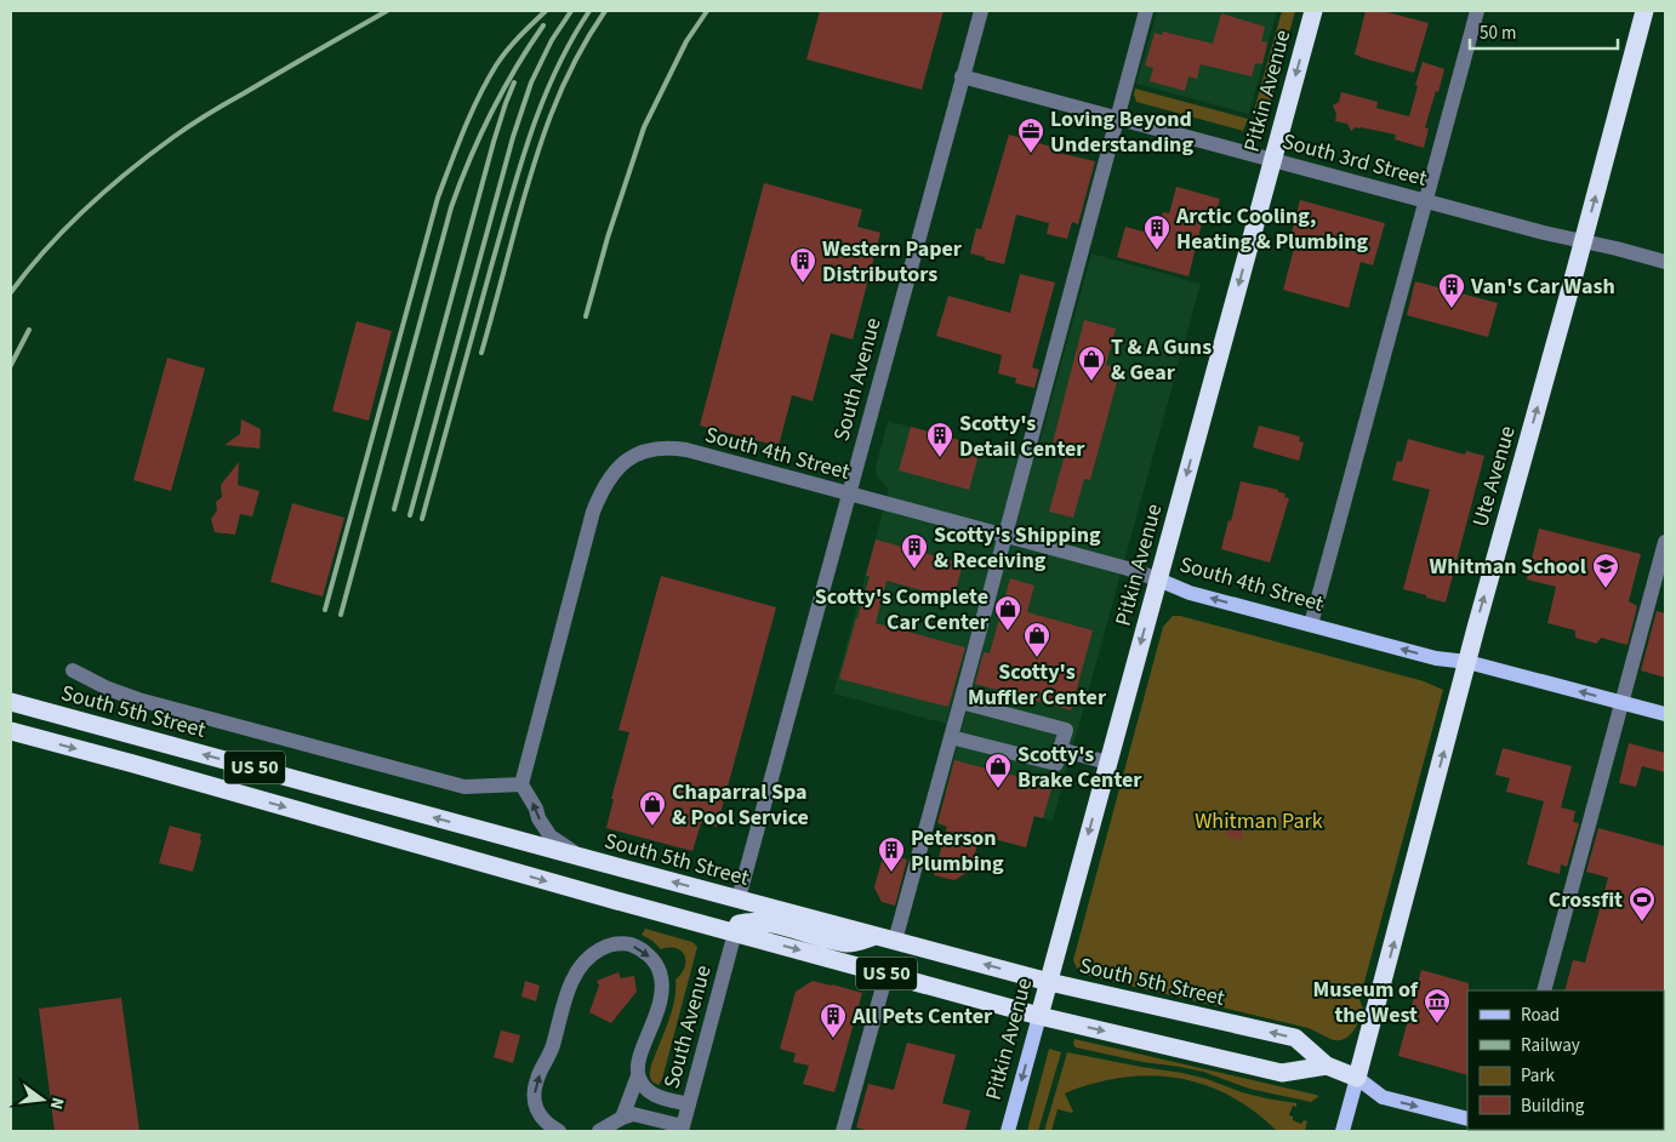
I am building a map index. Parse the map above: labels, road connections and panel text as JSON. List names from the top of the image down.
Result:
{
  "streets": {
    "highway": [
      "Pitkin Avenue",
      "Ute Avenue",
      "South 5th Street",
      "US 50"
    ],
    "main road": ["South 4th Street"],
    "street": ["South 3rd Street", "South Avenue"]
  },
  "crossings": [
    ["Pitkin Avenue", "South 3rd Street"],
    ["Pitkin Avenue", "South 4th Street"],
    ["Pitkin Avenue", "South 5th Street"],
    ["Pitkin Avenue", "US 50"],
    ["South 3rd Street", "South Avenue"],
    ["South 3rd Street", "Ute Avenue"],
    ["South Avenue", "South 4th Street"],
    ["South Avenue", "South 5th Street"],
    ["South Avenue", "US 50"],
    ["South 4th Street", "Ute Avenue"],
    ["Ute Avenue", "South 5th Street"],
    ["South 5th Street", "US 50"]
  ],
  "one_way": ["Pitkin Avenue", "Ute Avenue"],
  "parks": ["Whitman Park"],
  "places": {
    "office": ["Loving Beyond Understanding"],
    "building": [
      "Arctic Cooling, Heating & Plumbing",
      "Western Paper Distributors",
      "Van's Car Wash",
      "Scotty's Detail Center",
      "Scotty's Shipping & Receiving",
      "Peterson Plumbing",
      "All Pets Center"
    ],
    "shop": [
      "T & A Guns & Gear",
      "Scotty's Complete Car Center",
      "Scotty's Muffler Center",
      "Scotty's Brake Center",
      "Chaparral Spa & Pool Service"
    ],
    "school or university": ["Whitman School"],
    "sports": ["Crossfit"],
    "museum": ["Museum of the West"]
  },
  "legend": [
    "Road",
    "Railway",
    "Park",
    "Building"
  ],
  "scale_bar": "50 m",
  "north": "right"
}
